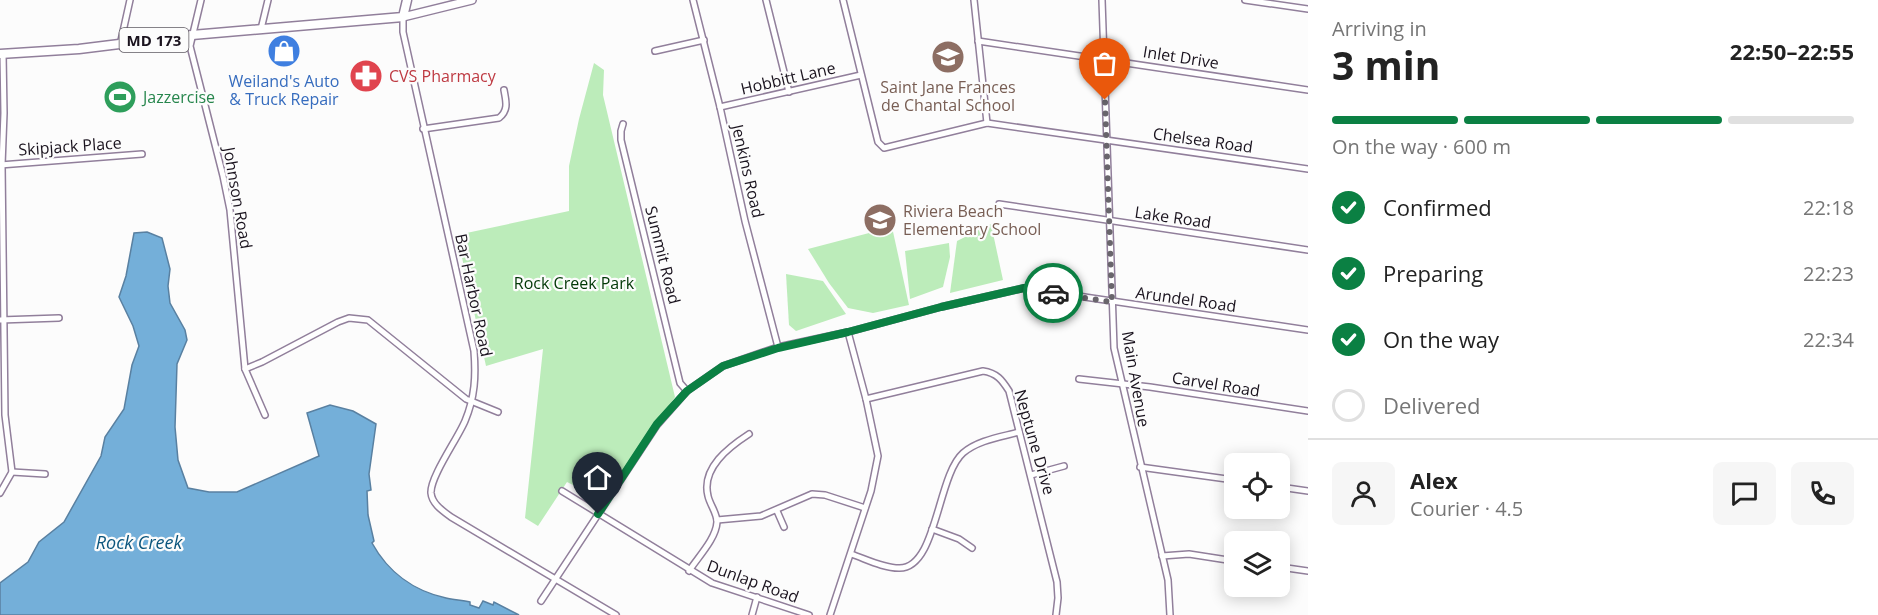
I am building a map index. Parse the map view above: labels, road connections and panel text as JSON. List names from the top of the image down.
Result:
{
  "streets": {
    "main road": ["MD 173"],
    "street": [
      "Inlet Drive",
      "Hobbitt Lane",
      "Chelsea Road",
      "Skipjack Place",
      "Jenkins Road",
      "Johnson Road",
      "Lake Road",
      "Summit Road",
      "Bar Harbor Road",
      "Arundel Road",
      "Main Avenue",
      "Carvel Road",
      "Neptune Drive",
      "Dunlap Road"
    ]
  },
  "crossings": [
    ["MD 173", "Johnson Road"],
    ["MD 173", "Bar Harbor Road"],
    ["Inlet Drive", "Main Avenue"],
    ["Hobbitt Lane", "Jenkins Road"],
    ["Chelsea Road", "Main Avenue"],
    ["Jenkins Road", "Arundel Road"],
    ["Lake Road", "Main Avenue"],
    ["Summit Road", "Arundel Road"],
    ["Bar Harbor Road", "Arundel Road"],
    ["Arundel Road", "Main Avenue"],
    ["Arundel Road", "Dunlap Road"],
    ["Main Avenue", "Carvel Road"]
  ],
  "water": ["Rock Creek"],
  "parks": ["Rock Creek Park"],
  "places": {
    "shop": ["Weiland's Auto & Truck Repair"],
    "school or university": ["Saint Jane Frances de Chantal School", "Riviera Beach Elementary School"],
    "pharmacy": ["CVS Pharmacy"],
    "sports": ["Jazzercise"]
  },
  "page": {
    "heading": ["3 min", "Arriving in", "22:50–22:55"],
    "panel": ["Alex", "Courier · 4.5"],
    "bar": "On the way · 600 m",
    "list": [
      ["Confirmed", "22:18"],
      ["Preparing", "22:23"],
      ["On the way", "22:34"],
      "Delivered"
    ]
  }
}
